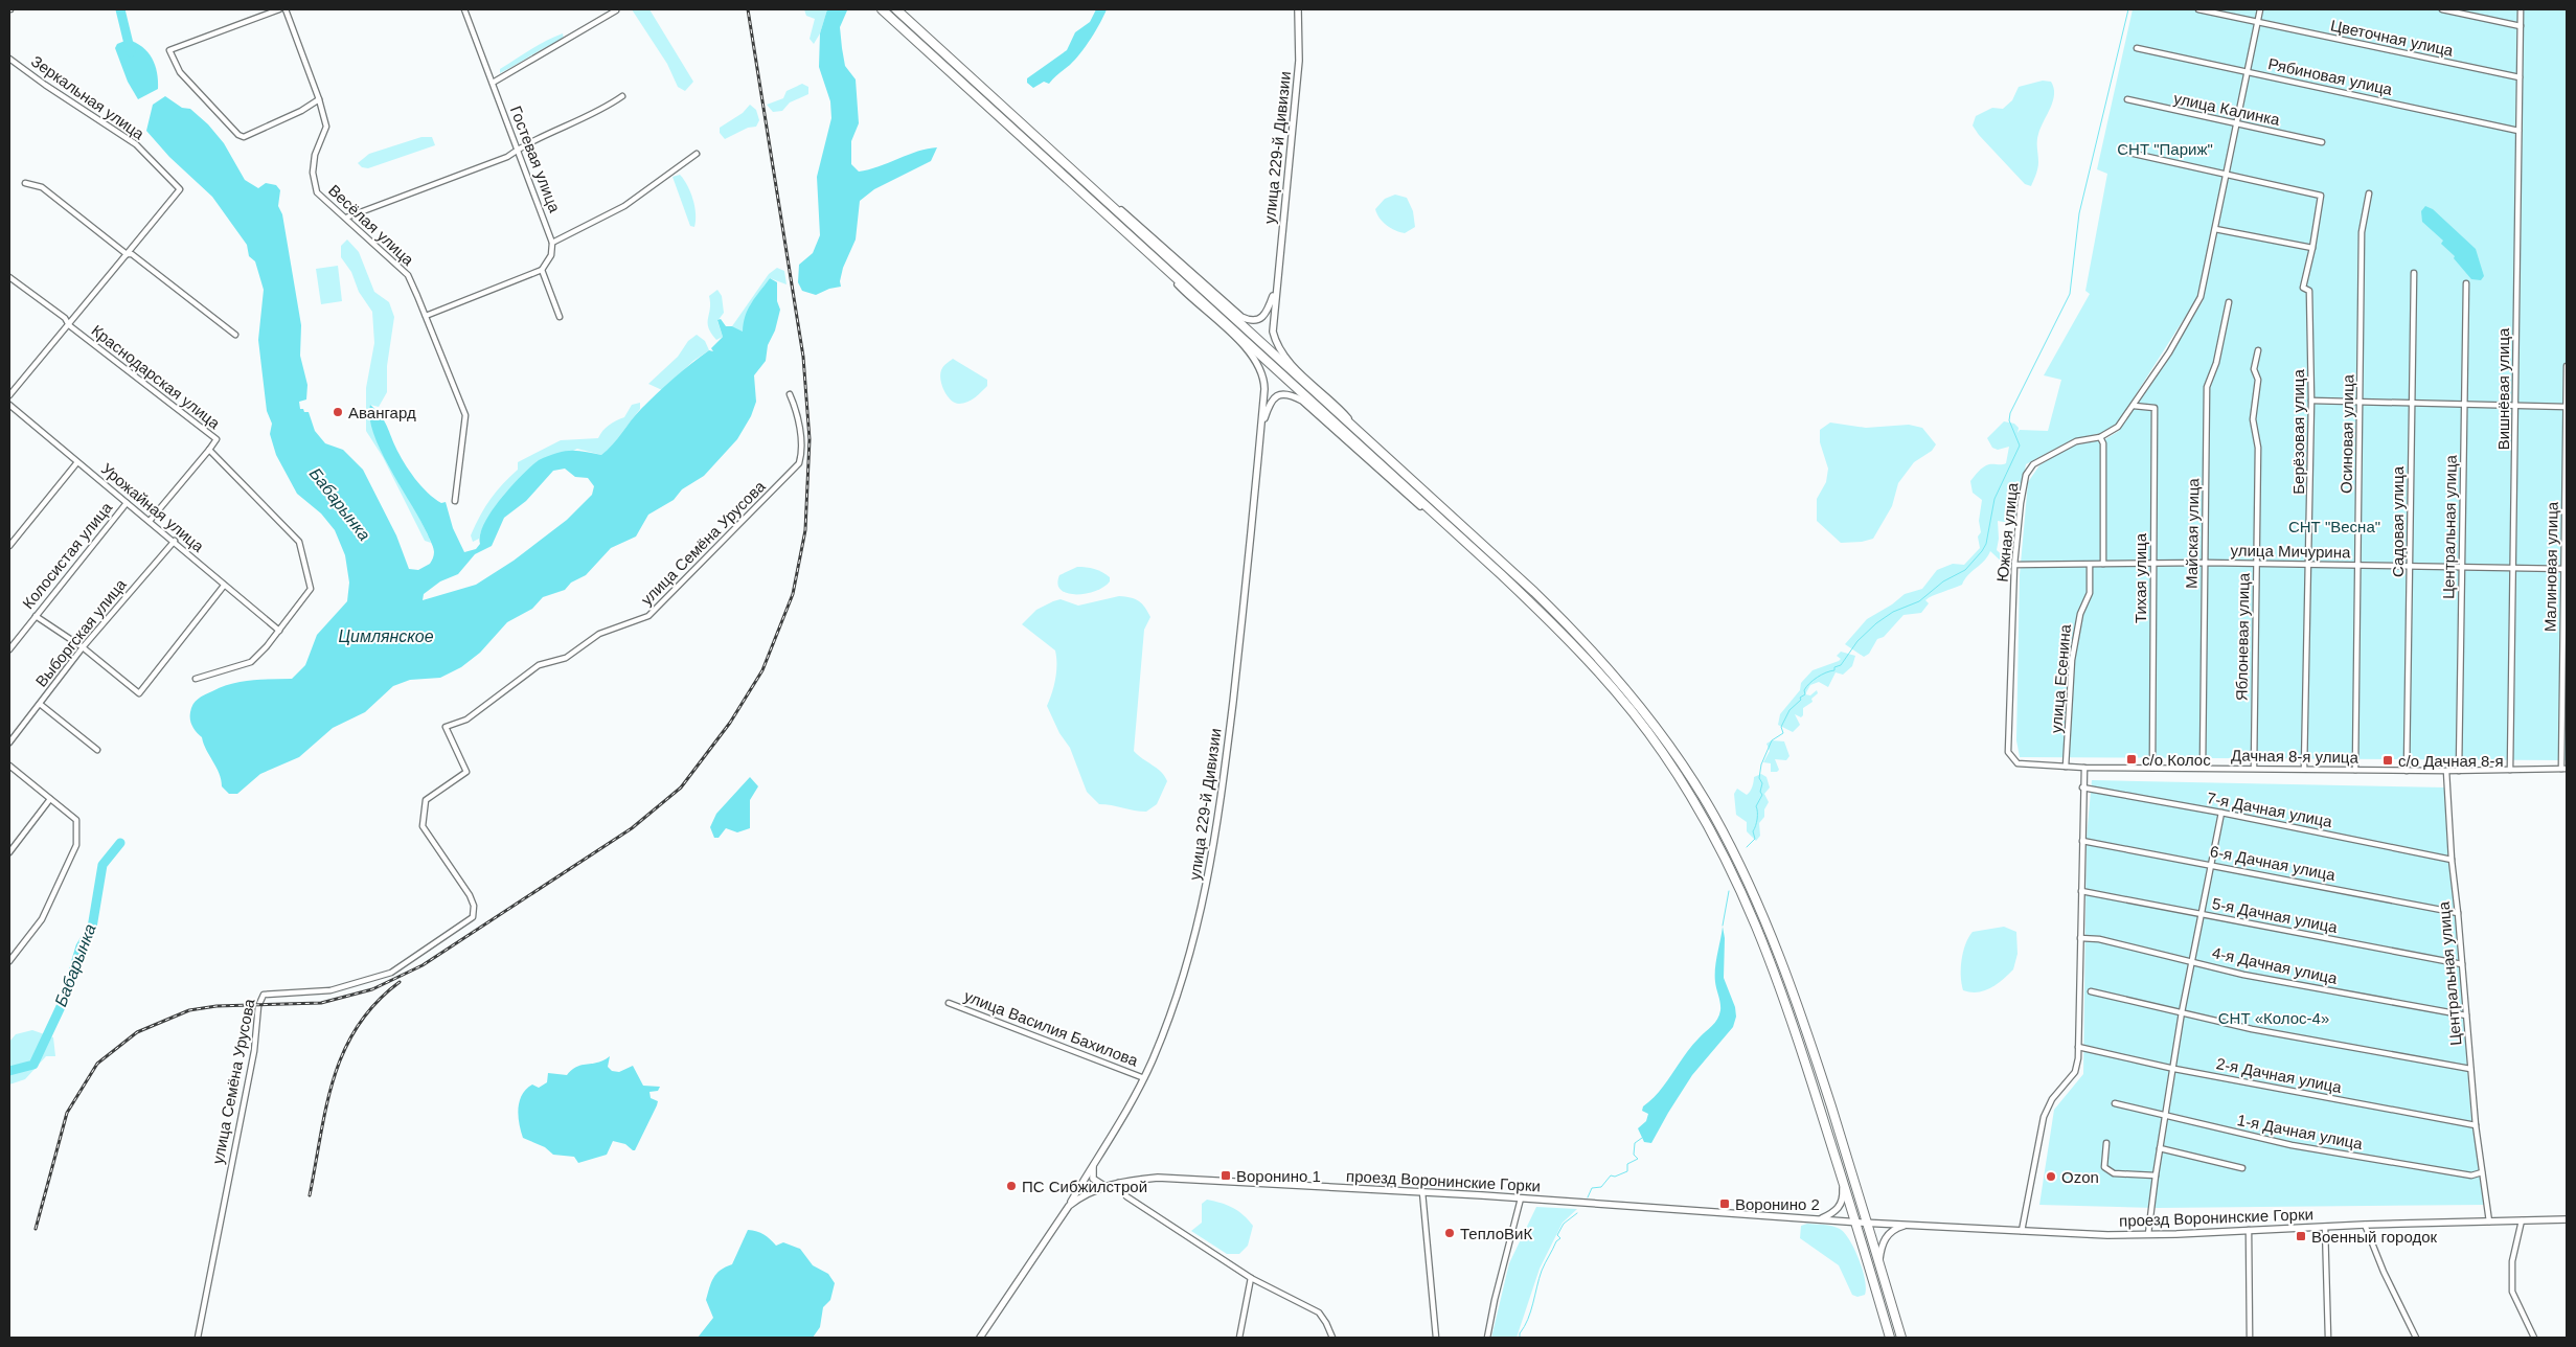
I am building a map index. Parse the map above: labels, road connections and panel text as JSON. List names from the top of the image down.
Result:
{
  "streets": {
    "street": [
      "Цветочная улица",
      "Рябиновая улица",
      "Зеркальная улица",
      "улица Калинка",
      "улица 229-й Дивизии",
      "Гостевая улица",
      "Весёлая улица",
      "Краснодарская улица",
      "Вишнёвая улица",
      "Берёзовая улица",
      "Осиновая улица",
      "Урожайная улица",
      "Садовая улица",
      "Центральная улица",
      "Южная улица",
      "Майская улица",
      "улица Семёна Урусова",
      "улица Мичурина",
      "Колосистая улица",
      "Малиновая улица",
      "Тихая улица",
      "Выборгская улица",
      "Яблоневая улица",
      "улица Есенина",
      "Дачная 8-я улица",
      "7-я Дачная улица",
      "6-я Дачная улица",
      "5-я Дачная улица",
      "4-я Дачная улица",
      "улица Василия Бахилова",
      "2-я Дачная улица",
      "1-я Дачная улица",
      "проезд Воронинские Горки"
    ]
  },
  "crossings": [
    ["Цветочная улица", "Вишнёвая улица"],
    ["Цветочная улица", "Южная улица"],
    ["Рябиновая улица", "Вишнёвая улица"],
    ["Рябиновая улица", "Южная улица"],
    ["улица Калинка", "Южная улица"],
    ["улица 229-й Дивизии", "улица Василия Бахилова"],
    ["Краснодарская улица", "Урожайная улица"],
    ["Вишнёвая улица", "улица Мичурина"],
    ["Вишнёвая улица", "Дачная 8-я улица"],
    ["Берёзовая улица", "Южная улица"],
    ["Берёзовая улица", "улица Мичурина"],
    ["Берёзовая улица", "Дачная 8-я улица"],
    ["Осиновая улица", "улица Мичурина"],
    ["Осиновая улица", "Дачная 8-я улица"],
    ["Урожайная улица", "Колосистая улица"],
    ["Урожайная улица", "Выборгская улица"],
    ["Садовая улица", "улица Мичурина"],
    ["Садовая улица", "Дачная 8-я улица"],
    ["Центральная улица", "улица Мичурина"],
    ["Центральная улица", "Дачная 8-я улица"],
    ["Центральная улица", "7-я Дачная улица"],
    ["Центральная улица", "6-я Дачная улица"],
    ["Центральная улица", "5-я Дачная улица"],
    ["Центральная улица", "4-я Дачная улица"],
    ["Центральная улица", "2-я Дачная улица"],
    ["Центральная улица", "1-я Дачная улица"],
    ["Центральная улица", "проезд Воронинские Горки"],
    ["Южная улица", "улица Мичурина"],
    ["Южная улица", "Тихая улица"],
    ["Южная улица", "Дачная 8-я улица"],
    ["Майская улица", "улица Мичурина"],
    ["Майская улица", "Дачная 8-я улица"],
    ["улица Мичурина", "Малиновая улица"],
    ["улица Мичурина", "Тихая улица"],
    ["улица Мичурина", "Яблоневая улица"],
    ["улица Мичурина", "улица Есенина"],
    ["Малиновая улица", "Дачная 8-я улица"],
    ["Тихая улица", "Дачная 8-я улица"],
    ["Яблоневая улица", "Дачная 8-я улица"],
    ["улица Есенина", "Дачная 8-я улица"]
  ],
  "water": ["Бабарынка", "Цимлянское"],
  "parks": ["СНТ \"Париж\"", "СНТ \"Весна\"", "СНТ «Колос-4»"],
  "places": {
    "other": [
      "Авангард",
      "Ozon",
      "ПС Сибжилстрой",
      "ТеплоВиК"
    ],
    "transit": [
      "с/о Колос",
      "с/о Дачная 8-я",
      "Воронино 1",
      "Воронино 2",
      "Военный городок"
    ]
  }
}
